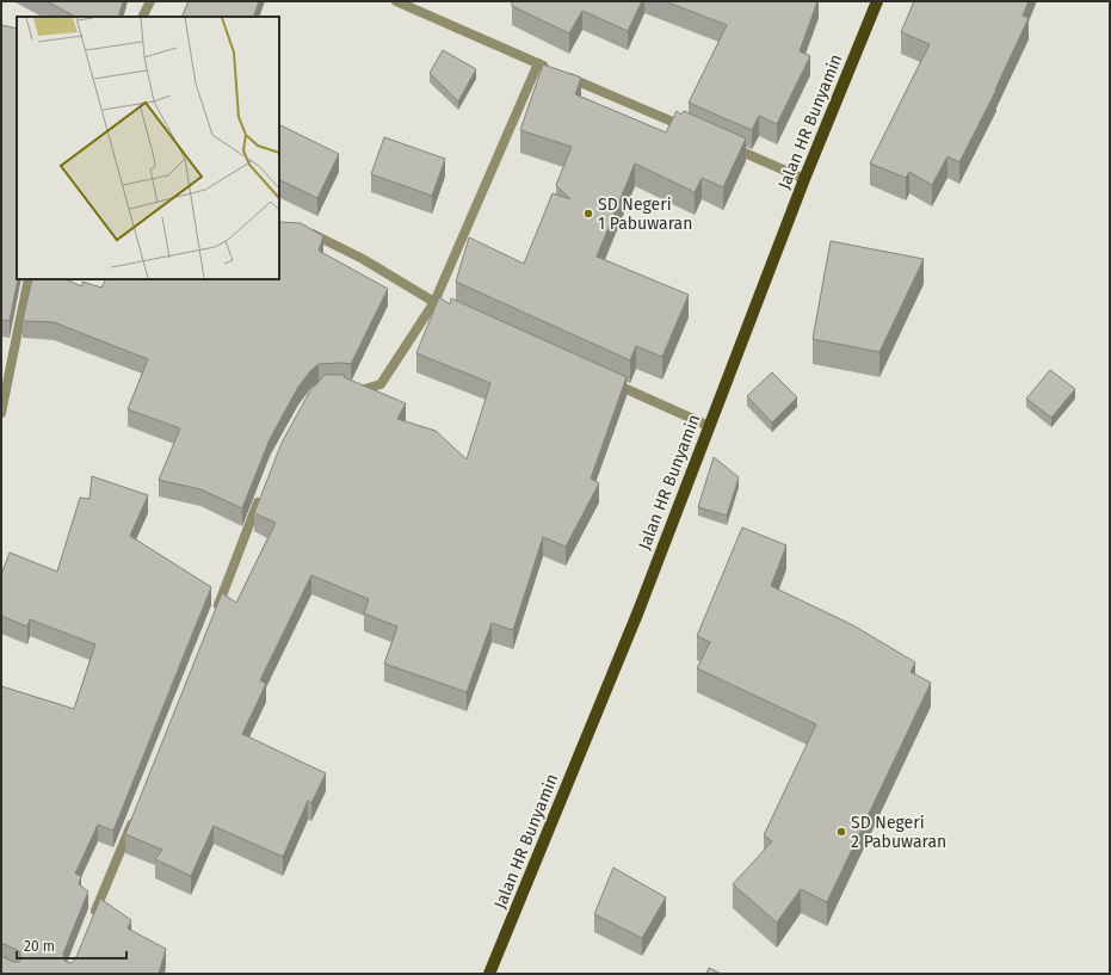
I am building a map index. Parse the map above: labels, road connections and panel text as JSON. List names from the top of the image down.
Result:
{
  "streets": {
    "main road": ["Jalan HR Bunyamin"]
  },
  "places": ["SD Negeri 1 Pabuwaran", "SD Negeri 2 Pabuwaran"],
  "scale_bar": "20 m"
}
